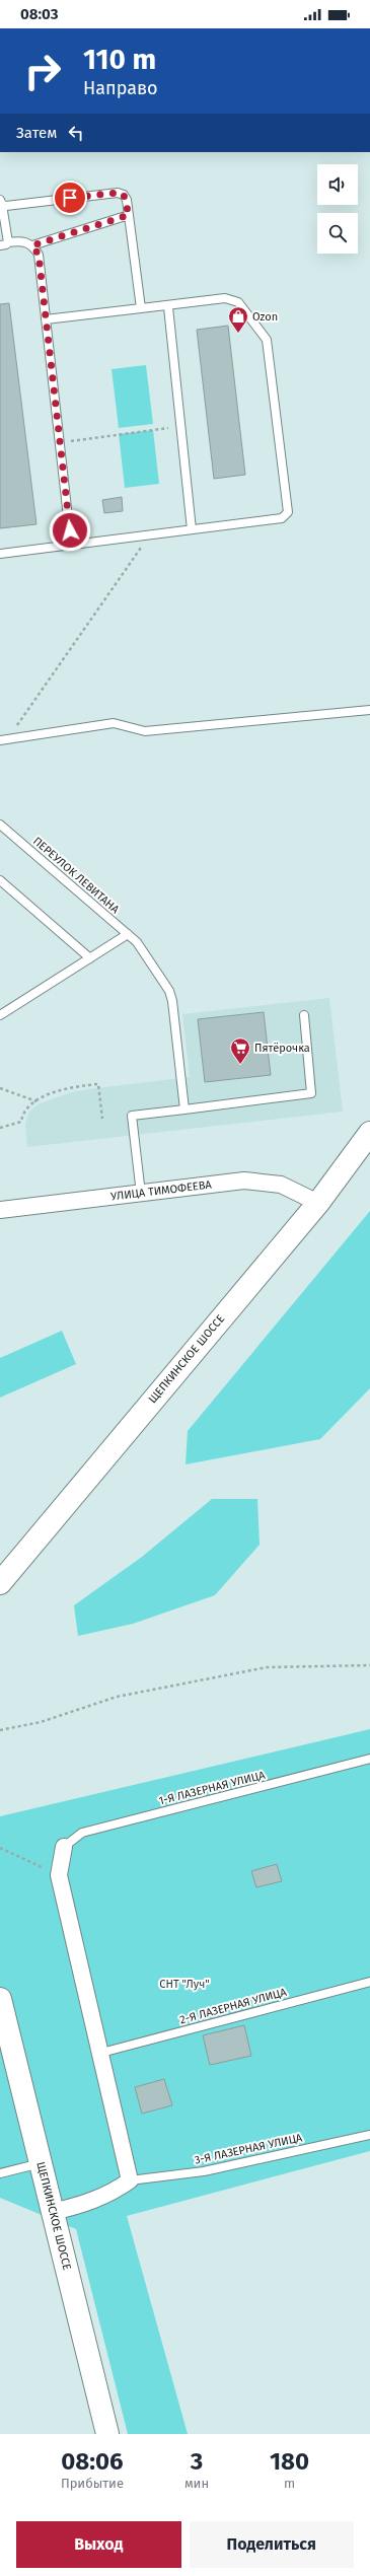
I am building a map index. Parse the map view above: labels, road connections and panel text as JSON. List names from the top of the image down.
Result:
{
  "streets": {
    "main road": ["ЩЕПКИНСКОЕ ШОССЕ"],
    "street": ["УЛИЦА ТИМОФЕЕВА"],
    "lane": [
      "ПЕРЕУЛОК ЛЕВИТАНА",
      "1-Я ЛАЗЕРНАЯ УЛИЦА",
      "2-Я ЛАЗЕРНАЯ УЛИЦА",
      "3-Я ЛАЗЕРНАЯ УЛИЦА"
    ]
  },
  "crossings": [
    ["УЛИЦА ТИМОФЕЕВА", "ЩЕПКИНСКОЕ ШОССЕ"]
  ],
  "parks": ["СНТ \"Луч\""],
  "places": {
    "shop": ["Ozon"],
    "supermarket": ["Пятёрочка"]
  },
  "page": {
    "status": "08:03",
    "turn": ["110 m", "Направо"],
    "then": "Затем",
    "eta": [
      "08:06",
      "Прибытие",
      "3",
      "мин",
      "180",
      "m"
    ],
    "buttons": ["Выход", "Поделиться"]
  }
}
